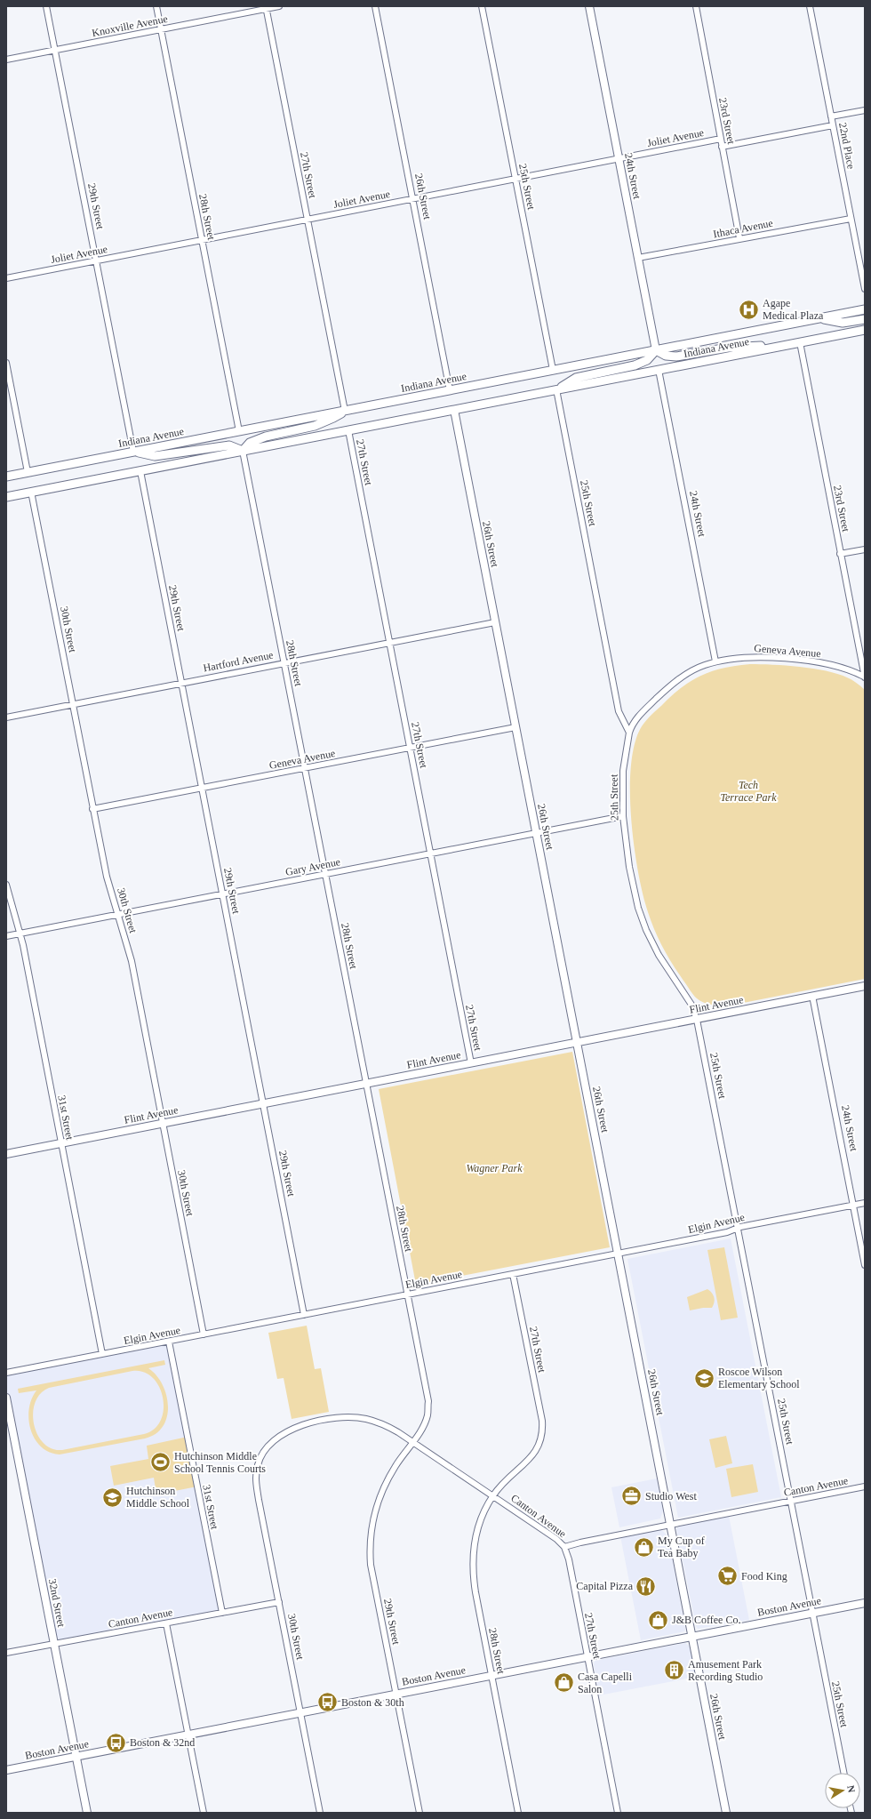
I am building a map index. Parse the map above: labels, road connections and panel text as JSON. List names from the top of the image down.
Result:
{
  "streets": {
    "main road": ["Indiana Avenue"],
    "street": [
      "Knoxville Avenue",
      "23rd Street",
      "Joliet Avenue",
      "22nd Place",
      "27th Street",
      "24th Street",
      "25th Street",
      "26th Street",
      "29th Street",
      "28th Street",
      "Ithaca Avenue",
      "30th Street",
      "Geneva Avenue",
      "Hartford Avenue",
      "Gary Avenue",
      "Flint Avenue",
      "31st Street",
      "Elgin Avenue",
      "Canton Avenue",
      "32nd Street",
      "Boston Avenue"
    ]
  },
  "crossings": [
    ["Knoxville Avenue", "27th Street"],
    ["Knoxville Avenue", "29th Street"],
    ["Knoxville Avenue", "28th Street"],
    ["23rd Street", "Joliet Avenue"],
    ["23rd Street", "Ithaca Avenue"],
    ["23rd Street", "Indiana Avenue"],
    ["23rd Street", "Geneva Avenue"],
    ["Joliet Avenue", "27th Street"],
    ["Joliet Avenue", "24th Street"],
    ["Joliet Avenue", "25th Street"],
    ["Joliet Avenue", "26th Street"],
    ["Joliet Avenue", "29th Street"],
    ["Joliet Avenue", "28th Street"],
    ["22nd Place", "Ithaca Avenue"],
    ["27th Street", "28th Street"],
    ["27th Street", "Indiana Avenue"],
    ["27th Street", "Geneva Avenue"],
    ["27th Street", "Hartford Avenue"],
    ["27th Street", "Gary Avenue"],
    ["27th Street", "Flint Avenue"],
    ["27th Street", "Elgin Avenue"],
    ["27th Street", "Canton Avenue"],
    ["27th Street", "Boston Avenue"],
    ["24th Street", "Ithaca Avenue"],
    ["24th Street", "Indiana Avenue"],
    ["24th Street", "Geneva Avenue"],
    ["24th Street", "Flint Avenue"],
    ["24th Street", "Elgin Avenue"],
    ["25th Street", "Indiana Avenue"],
    ["25th Street", "Geneva Avenue"],
    ["25th Street", "Gary Avenue"],
    ["25th Street", "Flint Avenue"],
    ["25th Street", "Elgin Avenue"],
    ["25th Street", "Canton Avenue"],
    ["25th Street", "Boston Avenue"],
    ["26th Street", "Indiana Avenue"],
    ["26th Street", "Geneva Avenue"],
    ["26th Street", "Hartford Avenue"],
    ["26th Street", "Gary Avenue"],
    ["26th Street", "Flint Avenue"],
    ["26th Street", "Elgin Avenue"],
    ["26th Street", "Canton Avenue"],
    ["26th Street", "Boston Avenue"],
    ["29th Street", "28th Street"],
    ["29th Street", "Indiana Avenue"],
    ["29th Street", "Geneva Avenue"],
    ["29th Street", "Hartford Avenue"],
    ["29th Street", "Gary Avenue"],
    ["29th Street", "Flint Avenue"],
    ["29th Street", "Elgin Avenue"],
    ["29th Street", "Canton Avenue"],
    ["29th Street", "Boston Avenue"],
    ["28th Street", "Indiana Avenue"],
    ["28th Street", "Geneva Avenue"],
    ["28th Street", "Hartford Avenue"],
    ["28th Street", "Gary Avenue"],
    ["28th Street", "Flint Avenue"],
    ["28th Street", "Elgin Avenue"],
    ["28th Street", "Canton Avenue"],
    ["28th Street", "Boston Avenue"],
    ["Indiana Avenue", "30th Street"],
    ["30th Street", "Geneva Avenue"],
    ["30th Street", "Hartford Avenue"],
    ["30th Street", "Gary Avenue"],
    ["30th Street", "Flint Avenue"],
    ["30th Street", "Elgin Avenue"],
    ["30th Street", "Canton Avenue"],
    ["30th Street", "Boston Avenue"],
    ["Gary Avenue", "31st Street"],
    ["Flint Avenue", "31st Street"],
    ["31st Street", "Elgin Avenue"],
    ["31st Street", "Canton Avenue"],
    ["Canton Avenue", "32nd Street"],
    ["32nd Street", "Boston Avenue"]
  ],
  "parks": ["Tech Terrace Park", "Wagner Park"],
  "places": {
    "hospital": ["Agape Medical Plaza"],
    "school or university": ["Roscoe Wilson Elementary School", "Hutchinson Middle School"],
    "sports": ["Hutchinson Middle School Tennis Courts"],
    "office": ["Studio West"],
    "shop": ["My Cup of Tea Baby", "J&B Coffee Co.", "Casa Capelli Salon"],
    "supermarket": ["Food King"],
    "restaurant": ["Capital Pizza"],
    "building": ["Amusement Park Recording Studio"],
    "bus stop": ["Boston & 30th", "Boston & 32nd"]
  },
  "north": "right"
}
